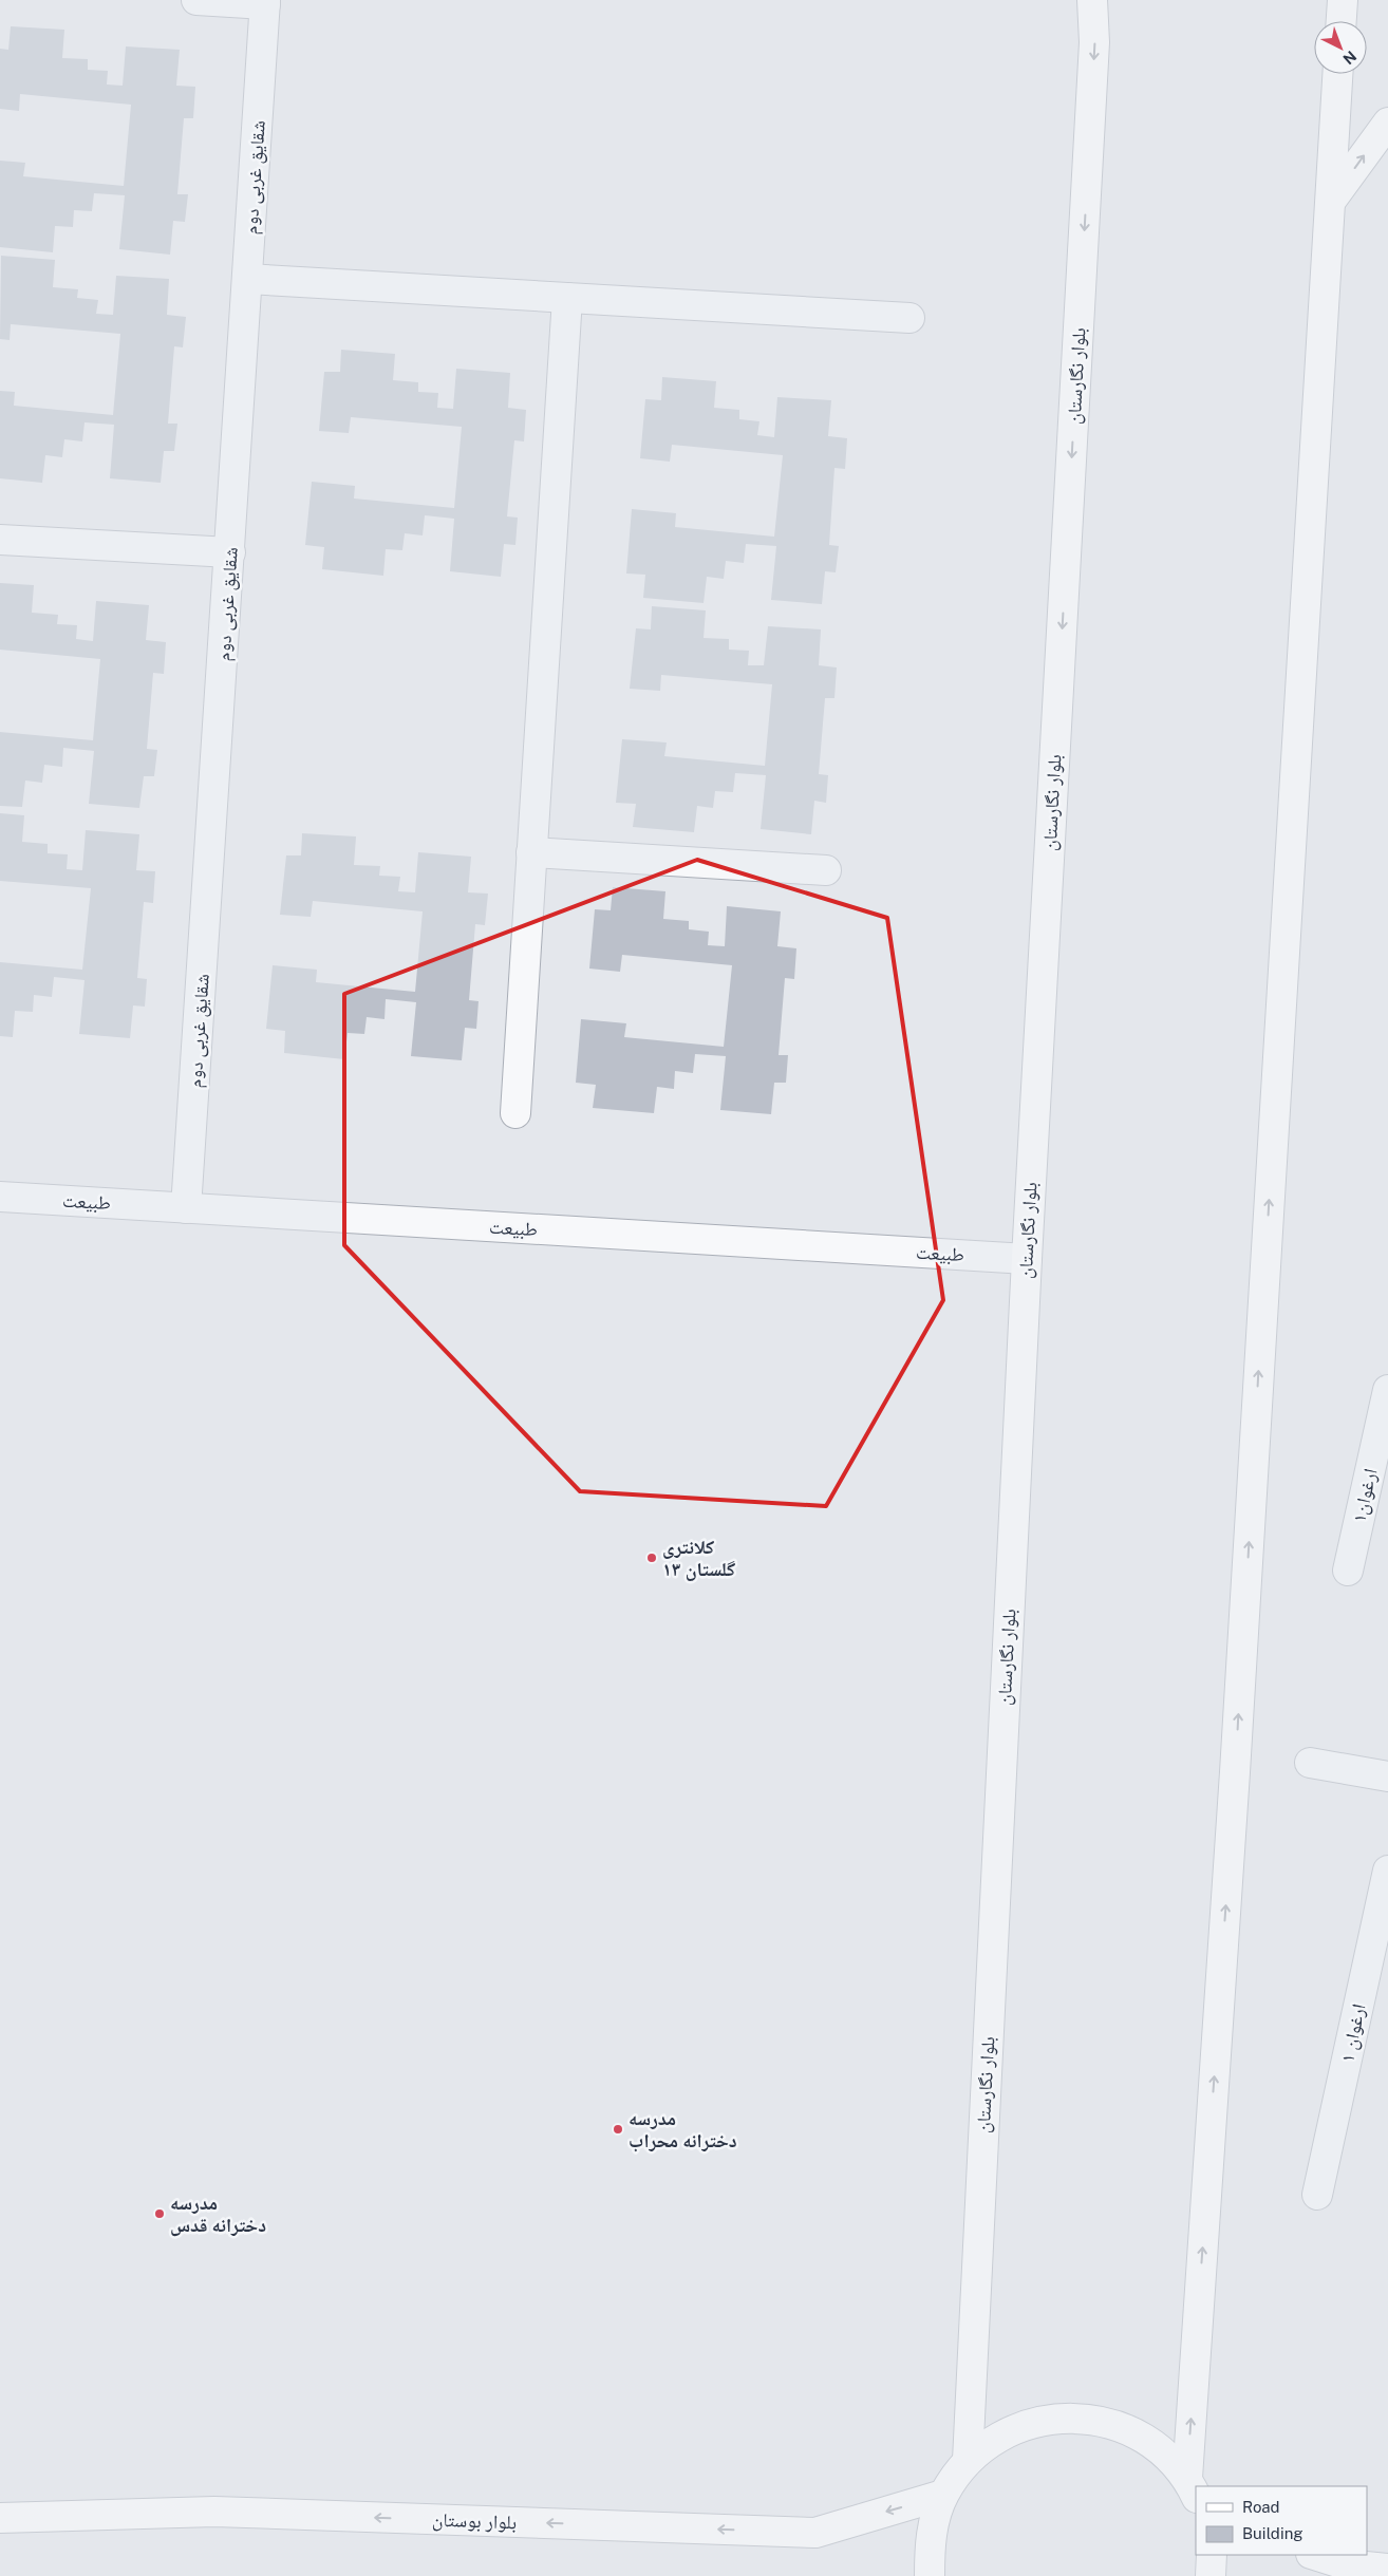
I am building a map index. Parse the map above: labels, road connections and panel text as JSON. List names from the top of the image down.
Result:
{
  "streets": {
    "main road": ["بلوار نگارستان", "بلوار بوستان"],
    "street": [
      "شقایق غربی دوم",
      "طبیعت",
      "ارغوان۱",
      "ارغوان ۱"
    ]
  },
  "crossings": [
    ["شقایق غربی دوم", "طبیعت"],
    ["بلوار نگارستان", "طبیعت"]
  ],
  "one_way": ["بلوار بوستان"],
  "places": ["کلانتری ۱۳ گلستان", "مدرسه دخترانه محراب", "مدرسه دخترانه قدس"],
  "legend": ["Road", "Building"],
  "north": "bottom right"
}
